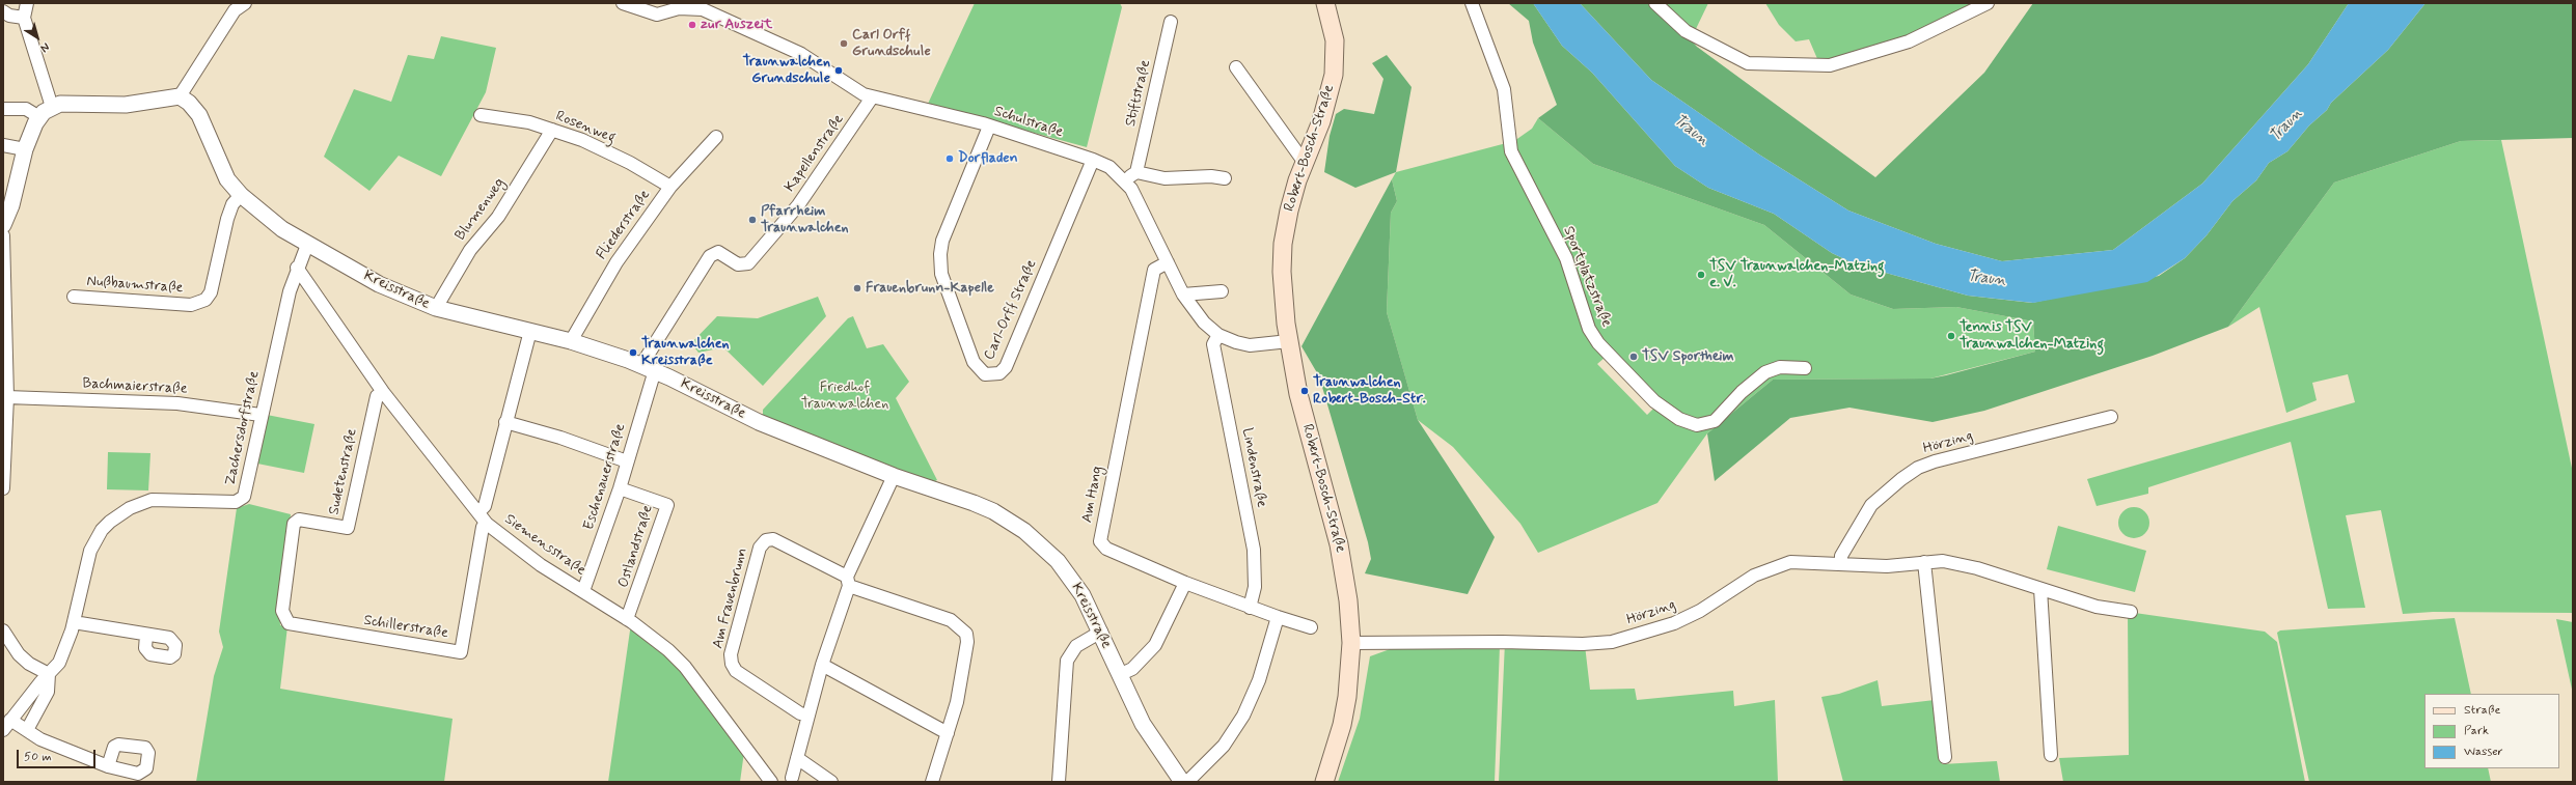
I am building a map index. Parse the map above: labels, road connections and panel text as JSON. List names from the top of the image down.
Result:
{
  "streets": {
    "main road": ["Robert-Bosch-Straße"],
    "street": [
      "Stiftstraße",
      "Schulstraße",
      "Rosenweg",
      "Kapellenstraße",
      "Blumenweg",
      "Fliederstraße",
      "Sportplatzstraße",
      "Nußbaumstraße",
      "Kreisstraße",
      "Carl-Orff Straße",
      "Bachmaierstraße",
      "Zachersdorfstraße",
      "Hörzing",
      "Lindenstraße",
      "Sudetenstraße",
      "Eschenauerstraße",
      "Am Hang",
      "Siemensstraße",
      "Ostlandstraße",
      "Am Frauenbrunn",
      "Schillerstraße"
    ]
  },
  "crossings": [
    ["Schulstraße", "Robert-Bosch-Straße"],
    ["Schulstraße", "Kapellenstraße"],
    ["Schulstraße", "Carl-Orff Straße"],
    ["Schulstraße", "Lindenstraße"],
    ["Schulstraße", "Am Hang"],
    ["Rosenweg", "Blumenweg"],
    ["Rosenweg", "Fliederstraße"],
    ["Robert-Bosch-Straße", "Hörzing"],
    ["Kapellenstraße", "Kreisstraße"],
    ["Kapellenstraße", "Eschenauerstraße"],
    ["Blumenweg", "Kreisstraße"],
    ["Fliederstraße", "Kreisstraße"],
    ["Nußbaumstraße", "Kreisstraße"],
    ["Kreisstraße", "Zachersdorfstraße"],
    ["Kreisstraße", "Eschenauerstraße"],
    ["Bachmaierstraße", "Zachersdorfstraße"],
    ["Zachersdorfstraße", "Siemensstraße"],
    ["Lindenstraße", "Am Hang"],
    ["Sudetenstraße", "Siemensstraße"],
    ["Sudetenstraße", "Schillerstraße"],
    ["Eschenauerstraße", "Siemensstraße"],
    ["Eschenauerstraße", "Ostlandstraße"],
    ["Siemensstraße", "Ostlandstraße"],
    ["Siemensstraße", "Schillerstraße"]
  ],
  "water": ["Traun"],
  "parks": ["Friedhof Traunwalchen"],
  "places": [
    "zur Auszeit",
    "Carl Orff Grundschule",
    "Traunwalchen Grundschule",
    "Dorfladen",
    "Pfarrheim Traunwalchen",
    "TSV Traunwalchen-Matzing e. V.",
    "Frauenbrunn-Kapelle",
    "Tennis TSV Traunwalchen-Matzing",
    "Traunwalchen Kreisstraße",
    "TSV Sportheim",
    "Traunwalchen Robert-Bosch-Str."
  ],
  "legend": ["Straße", "Park", "Wasser"],
  "scale_bar": "50 m",
  "north": "bottom right"
}
